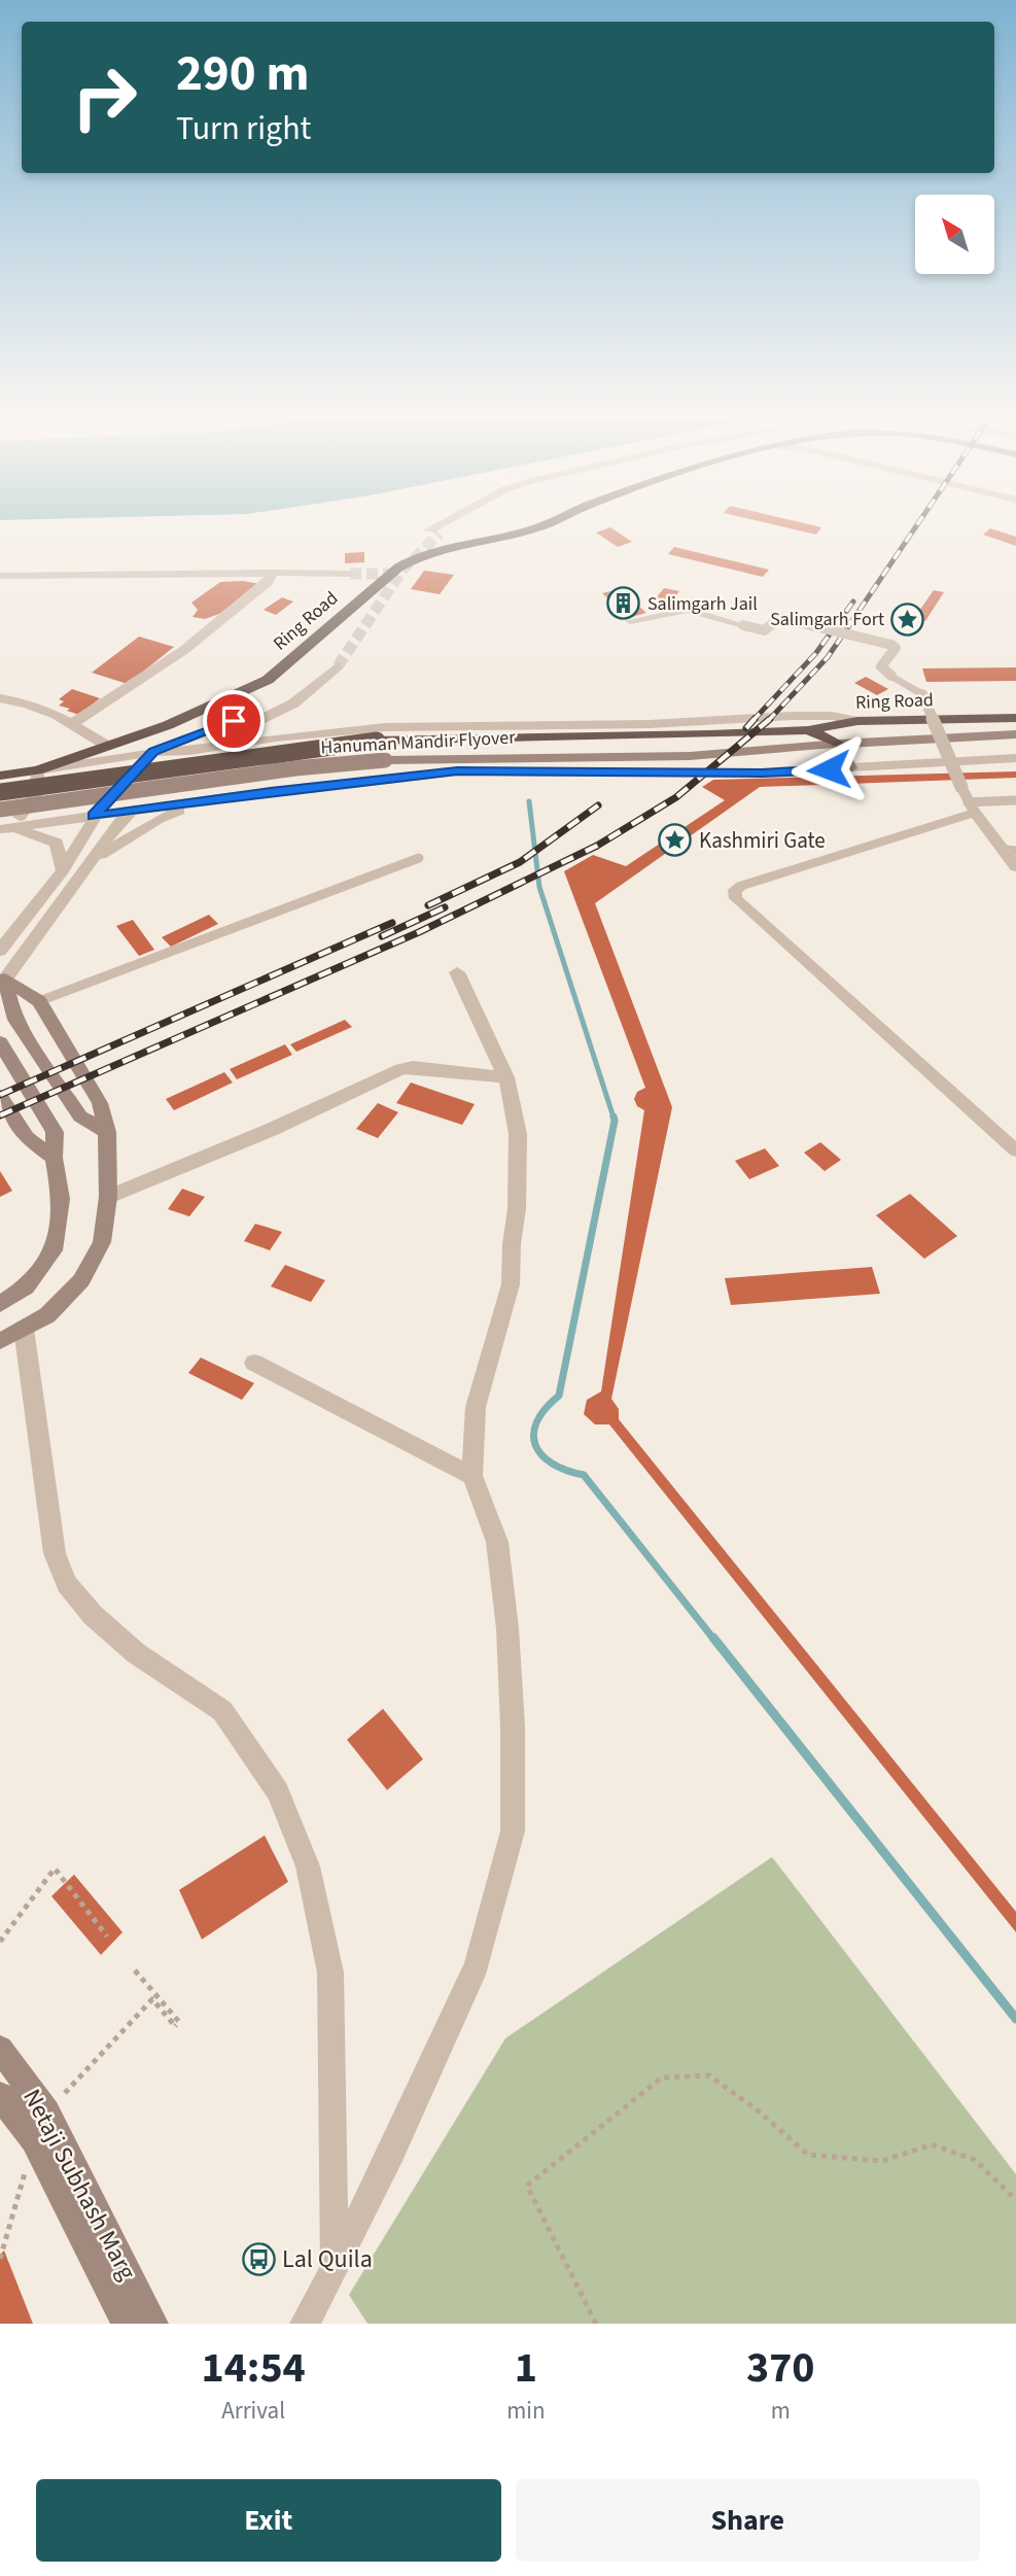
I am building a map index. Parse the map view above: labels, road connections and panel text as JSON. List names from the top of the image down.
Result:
{
  "streets": {
    "highway": ["Ring Road", "Hanuman Mandir Flyover"],
    "main road": ["Netaji Subhash Marg"]
  },
  "crossings": [
    ["Ring Road", "Hanuman Mandir Flyover"]
  ],
  "places": {
    "building": ["Salimgarh Jail"],
    "place": ["Salimgarh Fort", "Kashmiri Gate"],
    "bus stop": ["Lal Quila"]
  },
  "north": "top left",
  "page": {
    "turn": ["290 m", "Turn right"],
    "eta": [
      "14:54",
      "Arrival",
      "1",
      "min",
      "370",
      "m"
    ],
    "buttons": ["Exit", "Share"]
  }
}
